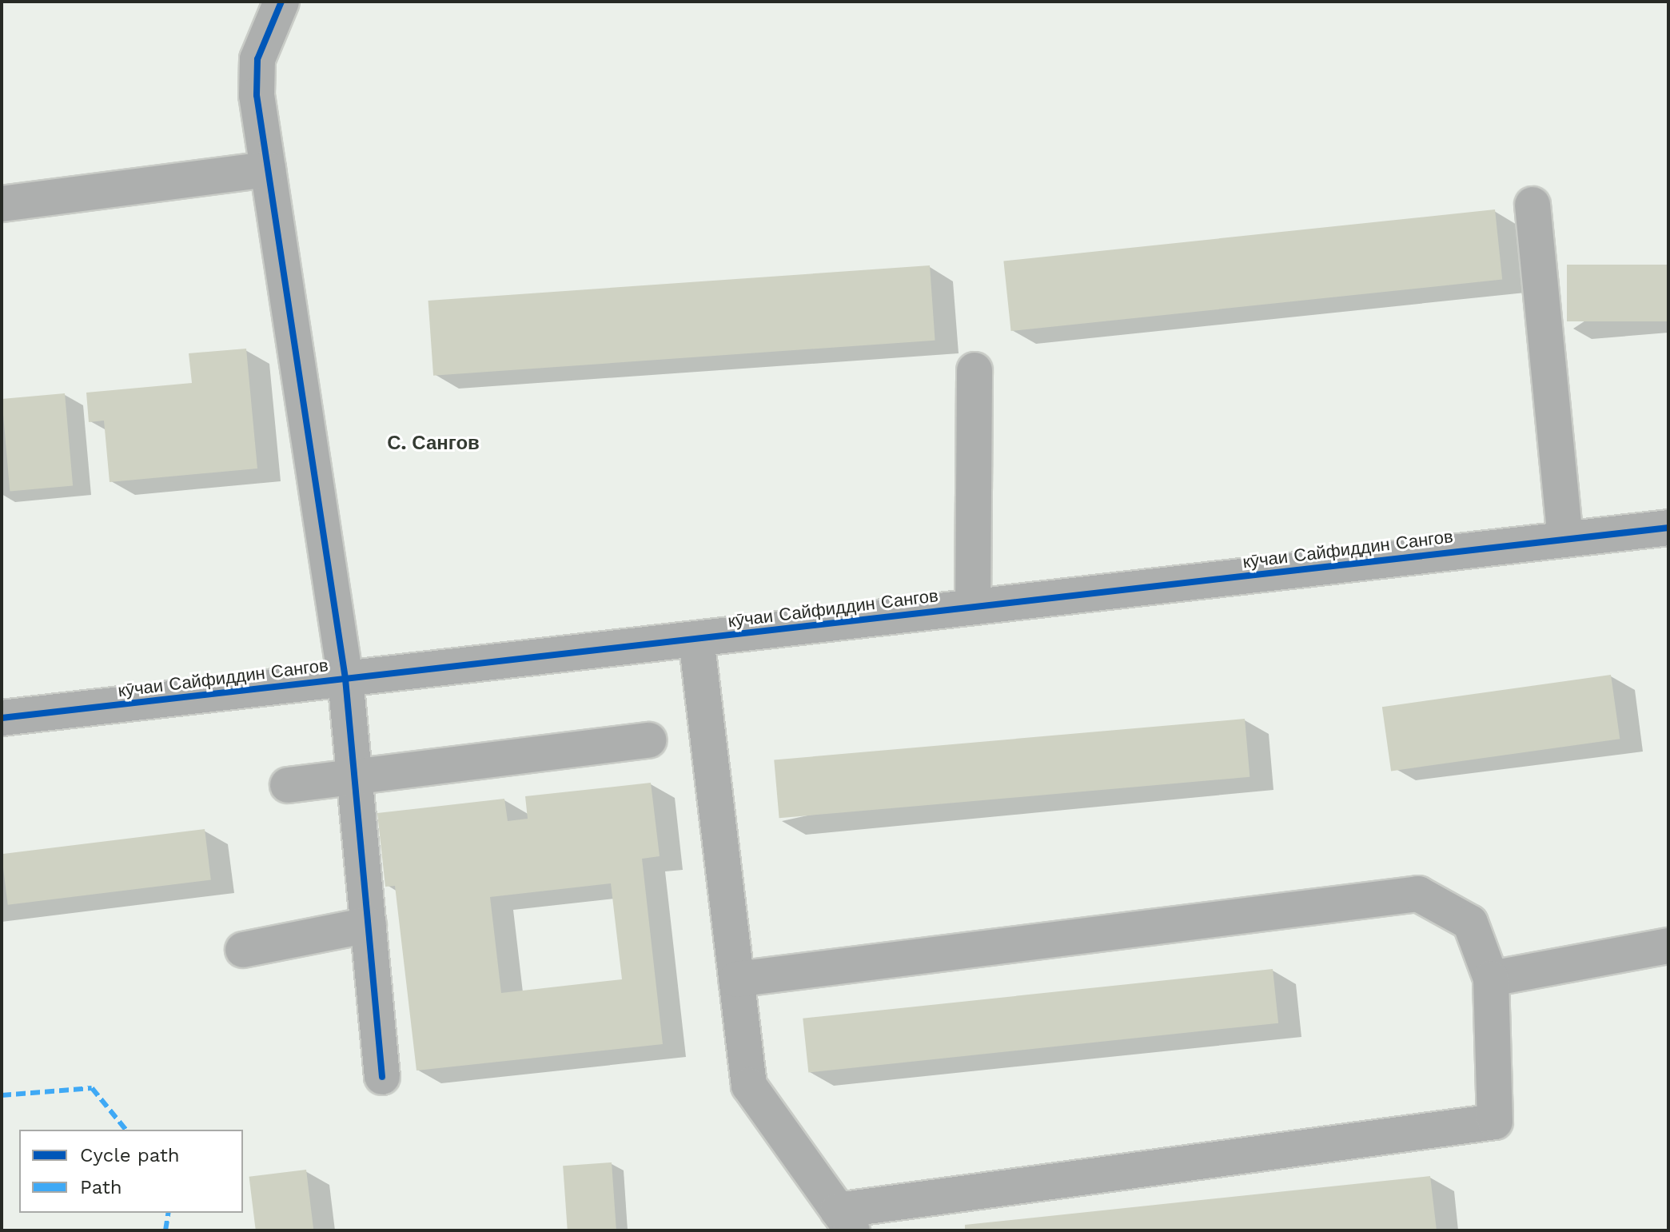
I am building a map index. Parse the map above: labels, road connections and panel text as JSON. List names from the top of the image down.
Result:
{
  "streets": {
    "street": ["кӯчаи Сайфиддин Сангов"]
  },
  "districts": ["С. Сангов"],
  "legend": ["Cycle path", "Path"]
}
